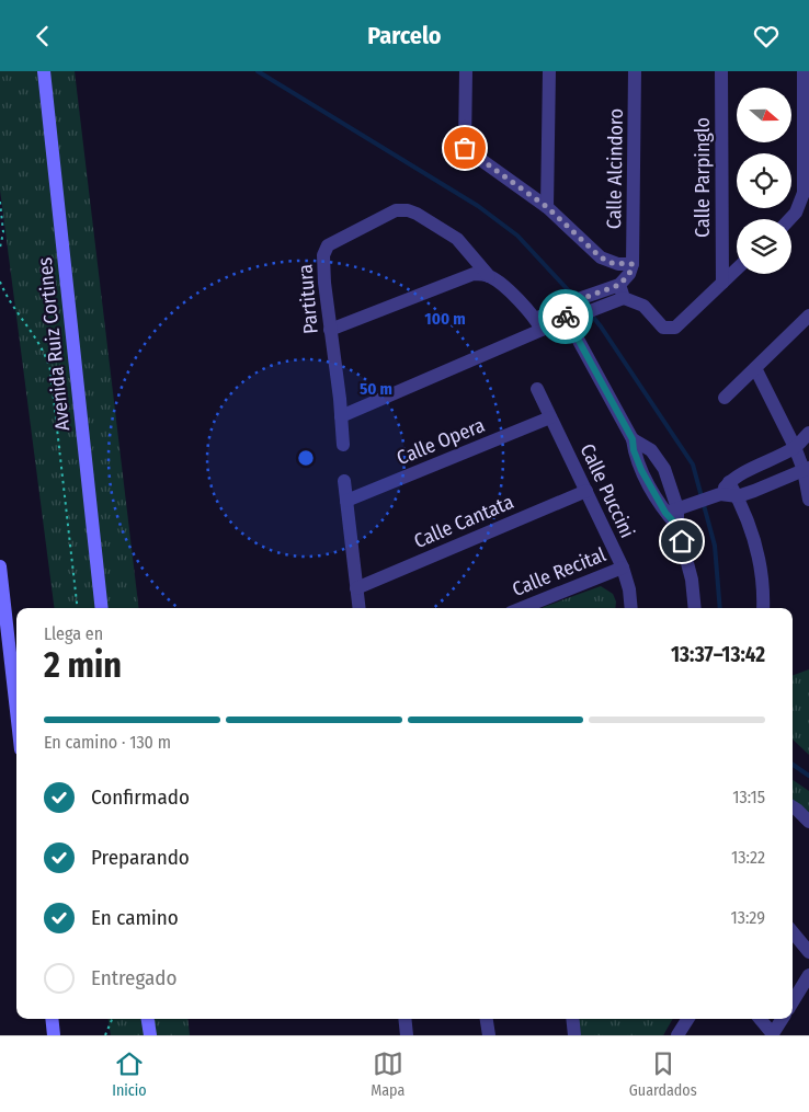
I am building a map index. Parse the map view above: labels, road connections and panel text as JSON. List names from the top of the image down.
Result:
{
  "streets": {
    "main road": ["Avenida Ruiz Cortines"],
    "street": [
      "Calle Alcindoro",
      "Calle Parpinglo",
      "Partitura",
      "Calle Opera",
      "Calle Puccini",
      "Calle Cantata",
      "Calle Recital"
    ]
  },
  "crossings": [
    ["Calle Opera", "Calle Puccini"],
    ["Calle Puccini", "Calle Cantata"],
    ["Calle Puccini", "Calle Recital"]
  ],
  "north": "right",
  "page": {
    "header": "Parcelo",
    "heading": ["2 min", "Llega en", "13:37–13:42"],
    "bar": "En camino · 130 m",
    "list": [
      ["Confirmado", "13:15"],
      ["Preparando", "13:22"],
      ["En camino", "13:29"],
      "Entregado"
    ],
    "tabs": ["Inicio", "Mapa", "Guardados"]
  },
  "rings": ["100 m", "50 m"]
}
